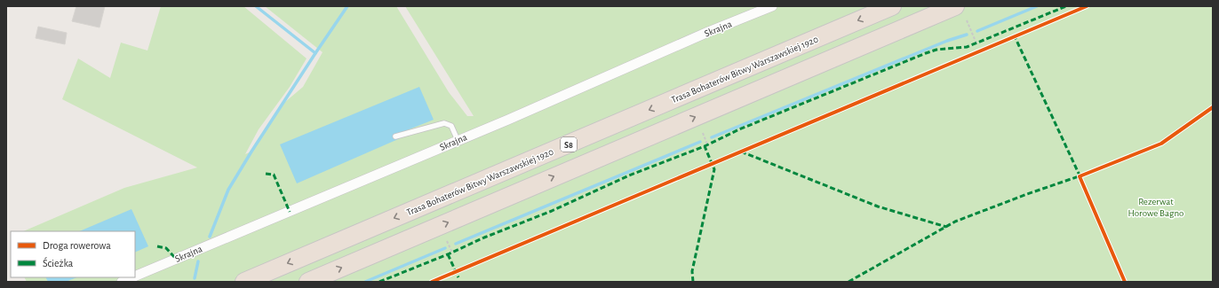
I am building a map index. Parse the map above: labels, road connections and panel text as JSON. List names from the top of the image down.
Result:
{
  "streets": {
    "highway": ["Trasa Bohaterów Bitwy Warszawskiej 1920", "S8"],
    "street": ["Skrajna"]
  },
  "parks": ["Rezerwat Horowe Bagno"],
  "legend": ["Droga rowerowa", "Ścieżka"]
}
